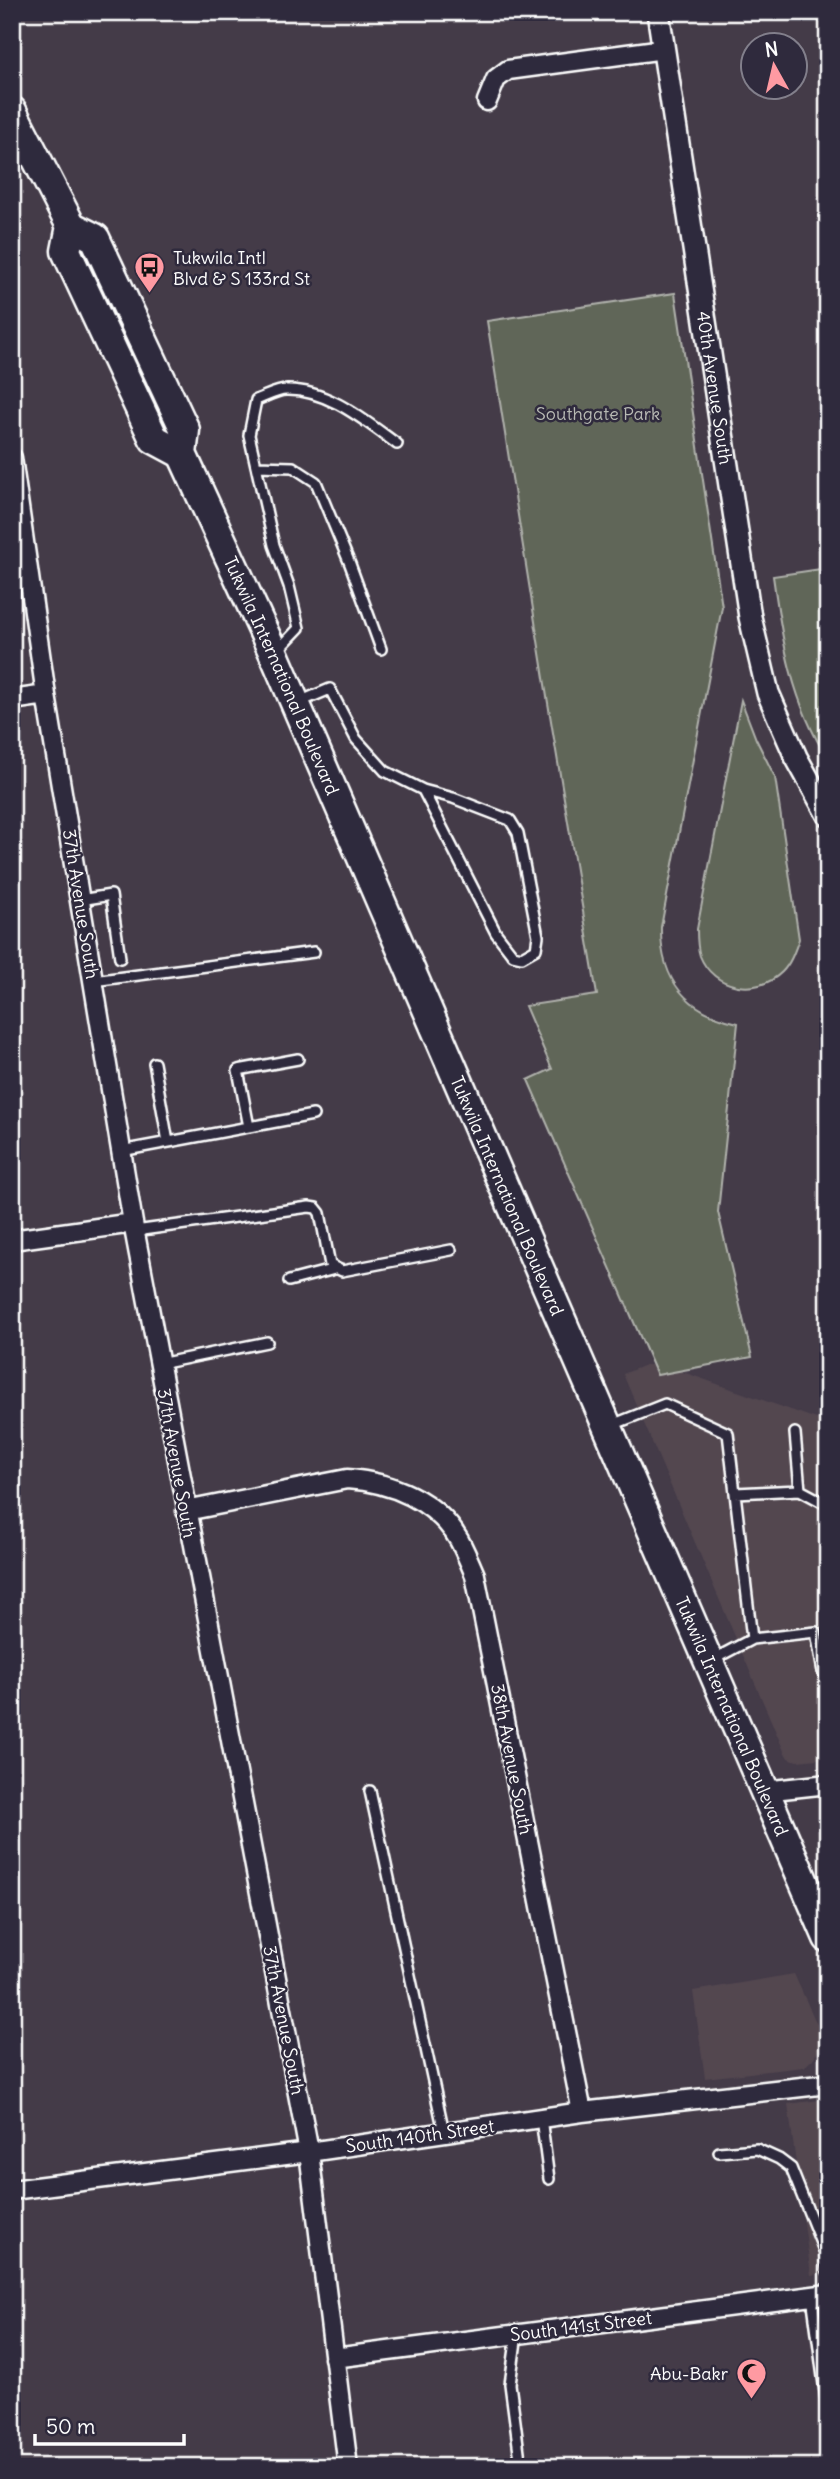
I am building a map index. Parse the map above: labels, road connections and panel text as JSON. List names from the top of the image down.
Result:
{
  "streets": {
    "main road": ["Tukwila International Boulevard"],
    "street": [
      "40th Avenue South",
      "37th Avenue South",
      "38th Avenue South",
      "South 140th Street",
      "South 141st Street"
    ]
  },
  "crossings": [
    ["37th Avenue South", "38th Avenue South"],
    ["37th Avenue South", "South 140th Street"],
    ["37th Avenue South", "South 141st Street"],
    ["38th Avenue South", "South 140th Street"]
  ],
  "parks": ["Southgate Park"],
  "places": {
    "bus stop": ["Tukwila Intl Blvd & S 133rd St"],
    "mosque": ["Abu-Bakr"]
  },
  "scale_bar": "50 m",
  "north": "top"
}
